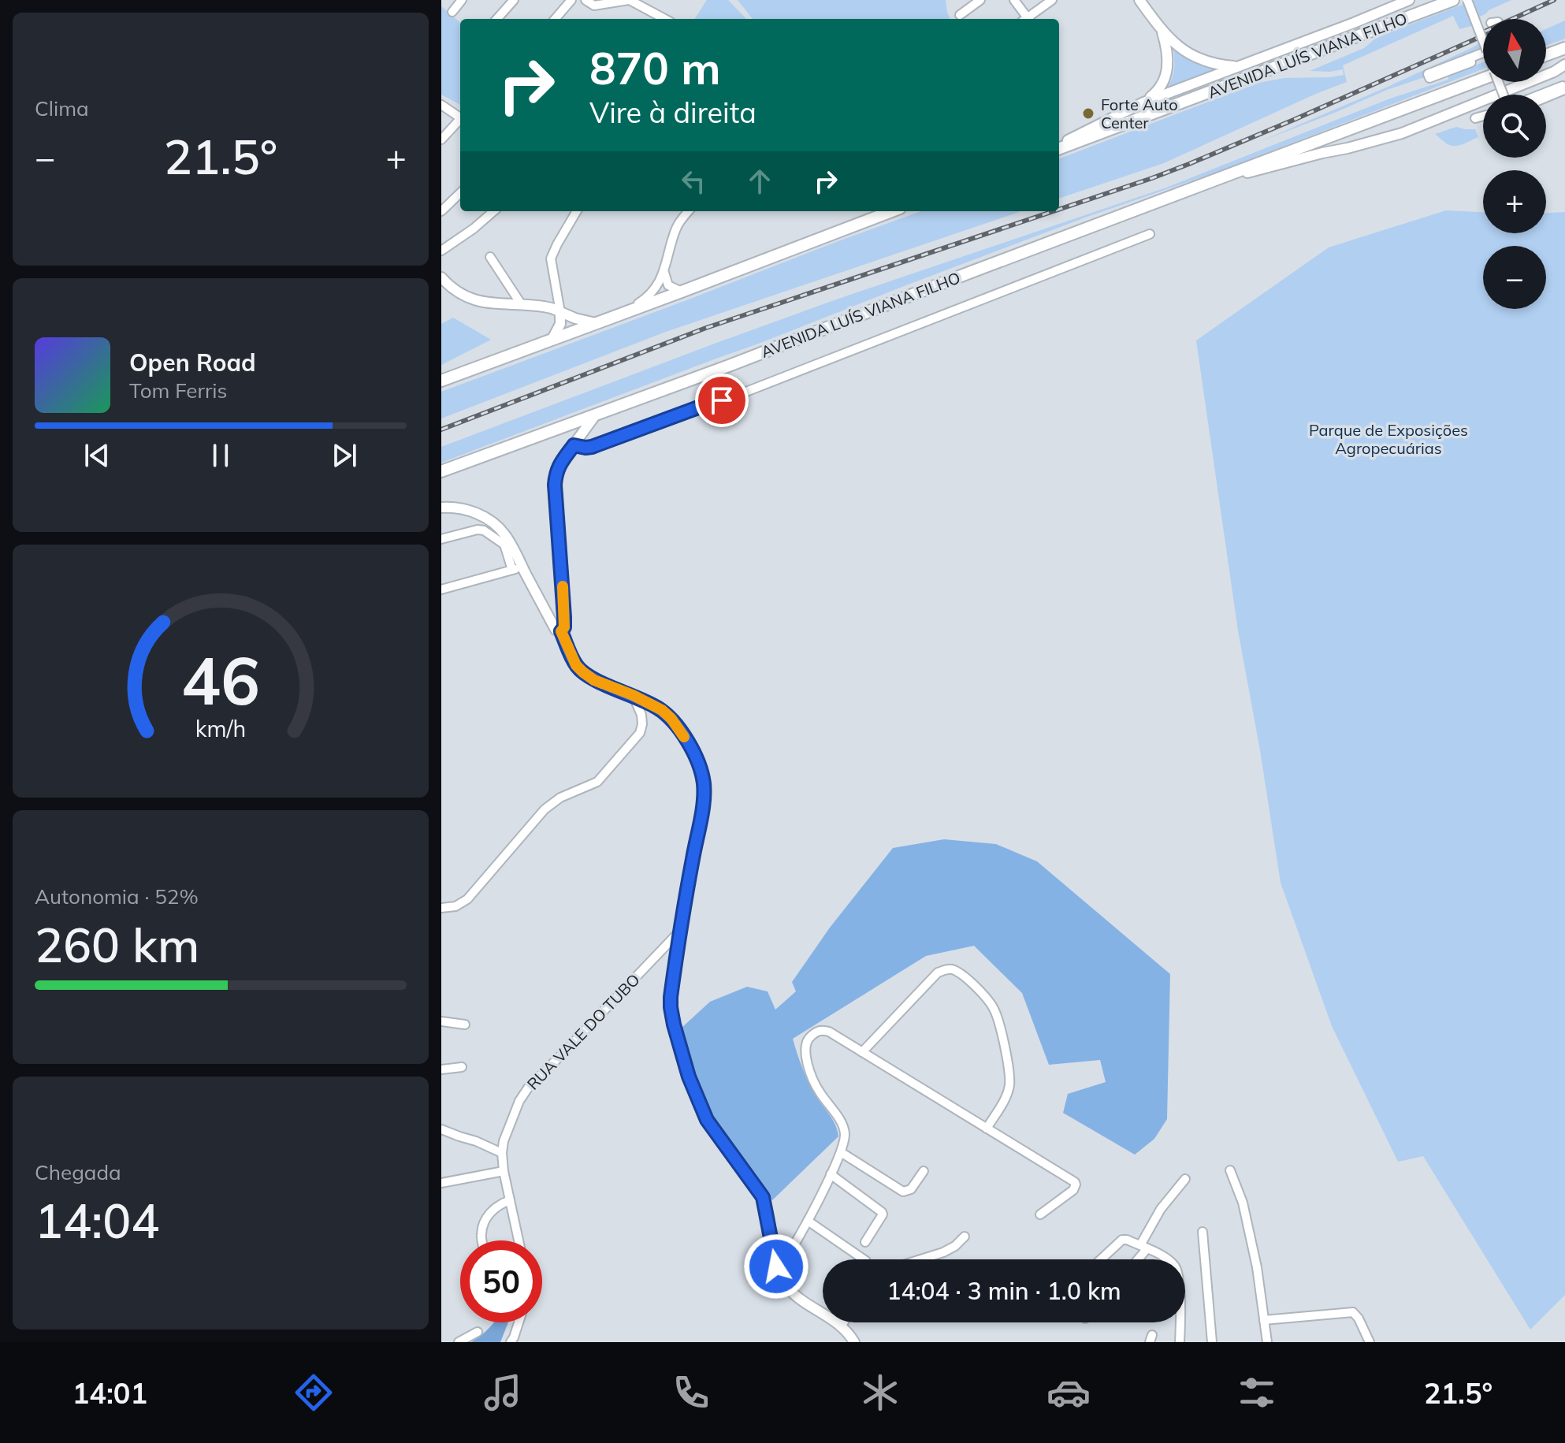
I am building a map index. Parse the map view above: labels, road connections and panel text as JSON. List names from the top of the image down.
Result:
{
  "streets": {
    "highway": ["AVENIDA LUÍS VIANA FILHO"],
    "street": ["RUA VALE DO TUBO"]
  },
  "parks": ["Parque de Exposições Agropecuárias"],
  "places": ["Forte Auto Center"],
  "north": "top",
  "page": {
    "tile": [
      "Clima",
      ["Autonomia · 52%", "260 km"],
      ["Chegada", "14:04"]
    ],
    "map_buttons": ["+", "−"],
    "turn": ["870 m", "Vire à direita"],
    "heat": ["−", "21.5°", "+"],
    "song": ["Open Road", "Tom Ferris"],
    "limit": "50",
    "trip": "14:04 · 3 min · 1.0 km",
    "tabs": ["14:01", "21.5°"],
    "gauge": ["46", "km/h"]
  }
}
